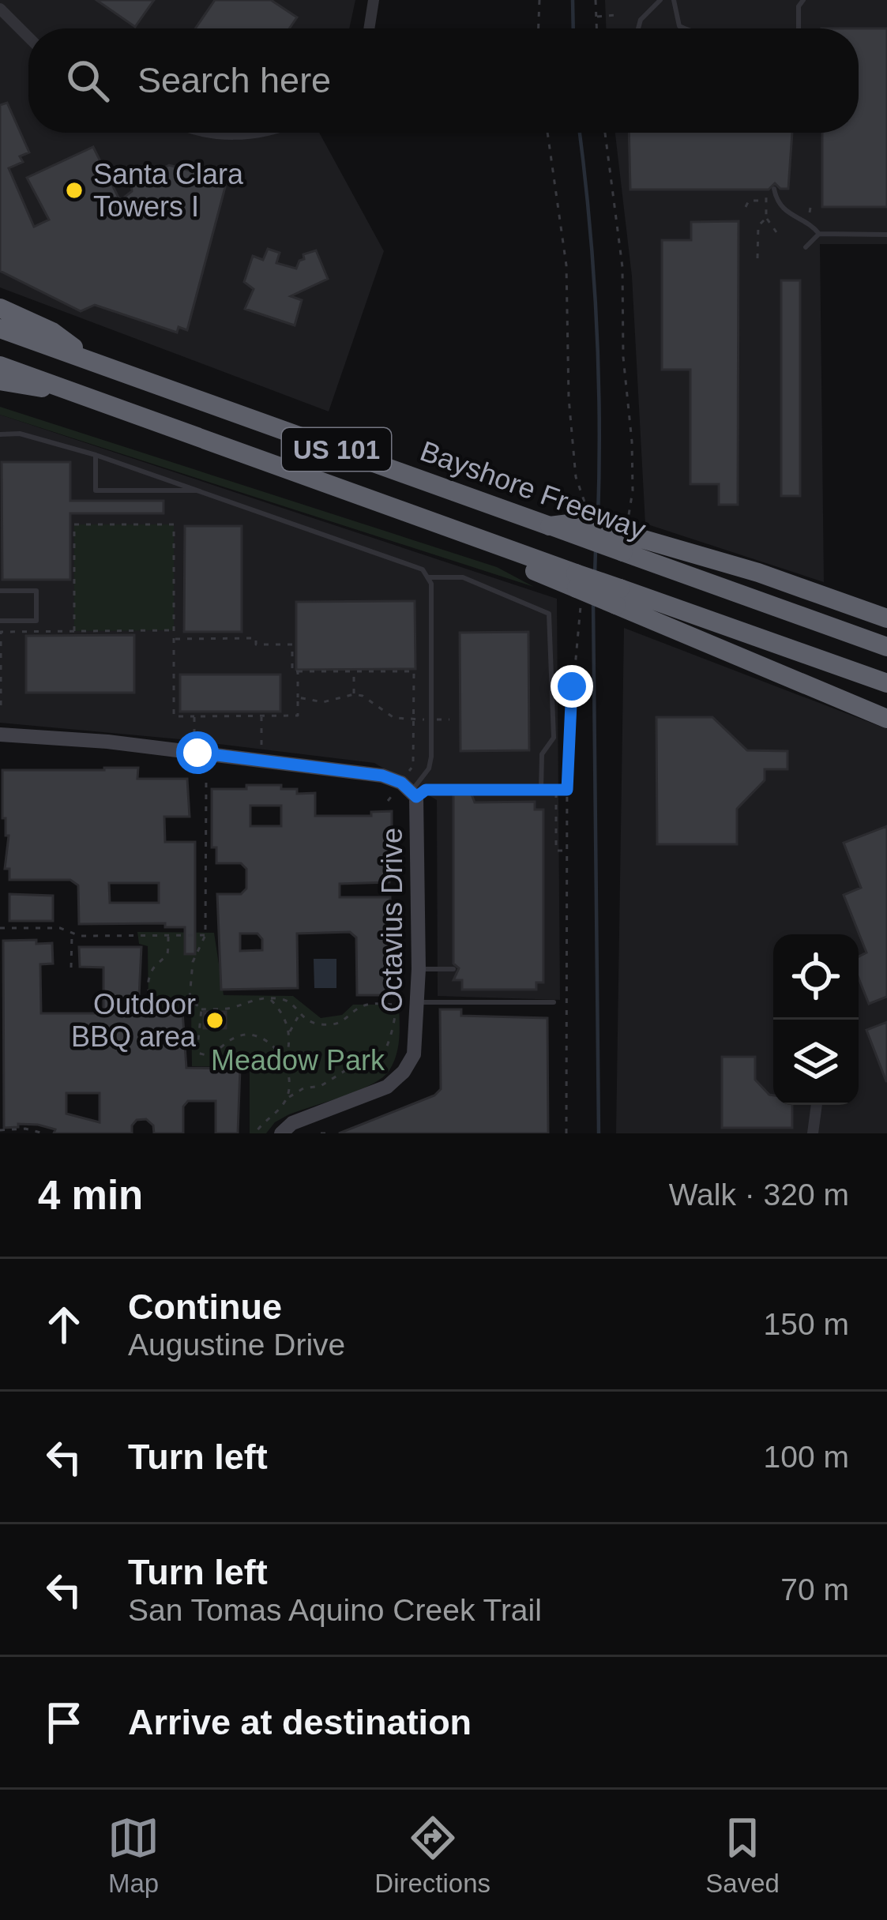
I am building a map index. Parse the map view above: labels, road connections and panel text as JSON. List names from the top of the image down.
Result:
{
  "streets": {
    "highway": ["US 101", "Bayshore Freeway"],
    "street": ["Octavius Drive"]
  },
  "parks": ["Meadow Park"],
  "places": ["Santa Clara Towers I", "Outdoor BBQ area"],
  "page": {
    "search": "Search here",
    "heading": ["4 min", "Walk · 320 m"],
    "list": [
      ["Continue", "Augustine Drive", "150 m"],
      ["Turn left", "100 m"],
      ["Turn left", "San Tomas Aquino Creek Trail", "70 m"],
      "Arrive at destination"
    ],
    "nav": ["Map", "Directions", "Saved"]
  }
}
